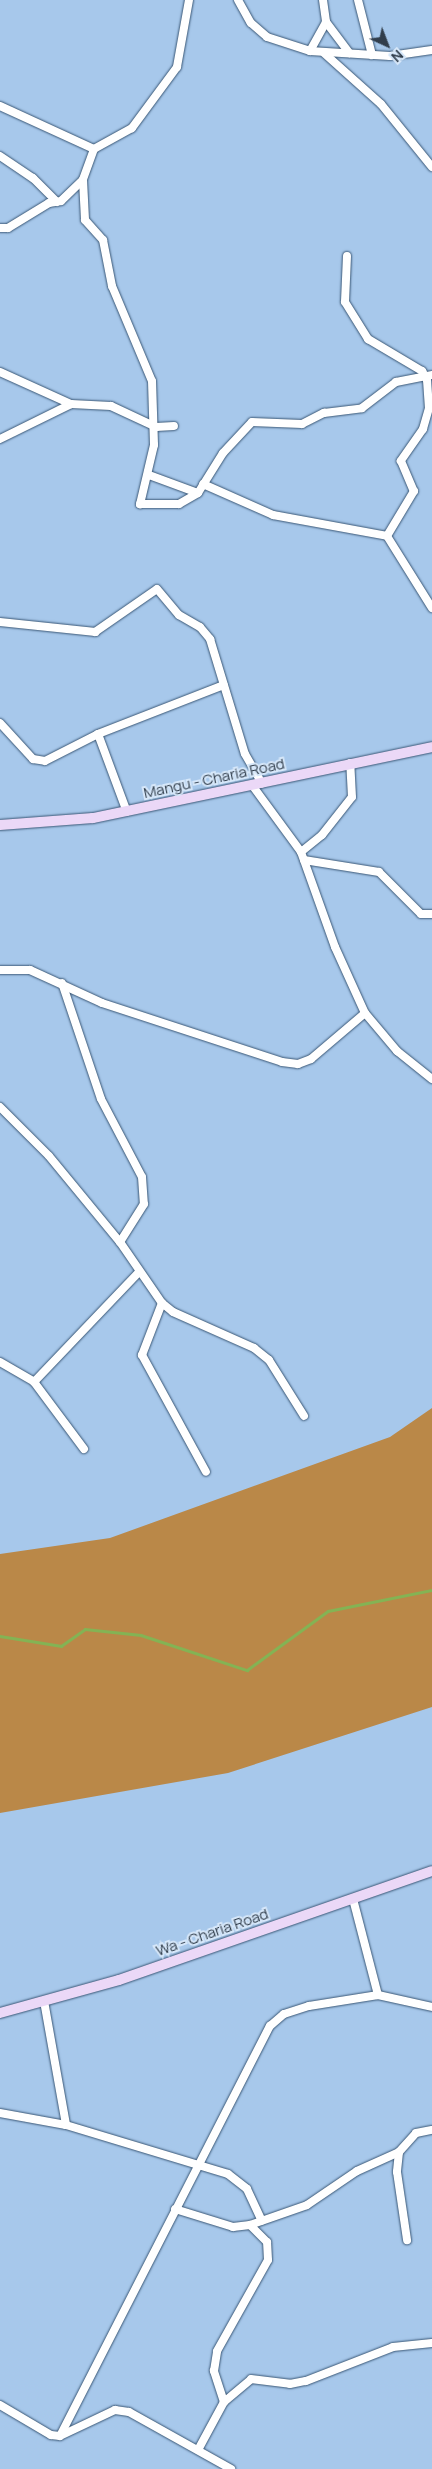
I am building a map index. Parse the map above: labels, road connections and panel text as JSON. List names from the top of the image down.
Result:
{
  "streets": {
    "street": ["Mangu - Charia Road", "Wa - Charia Road"]
  },
  "north": "bottom right"
}
